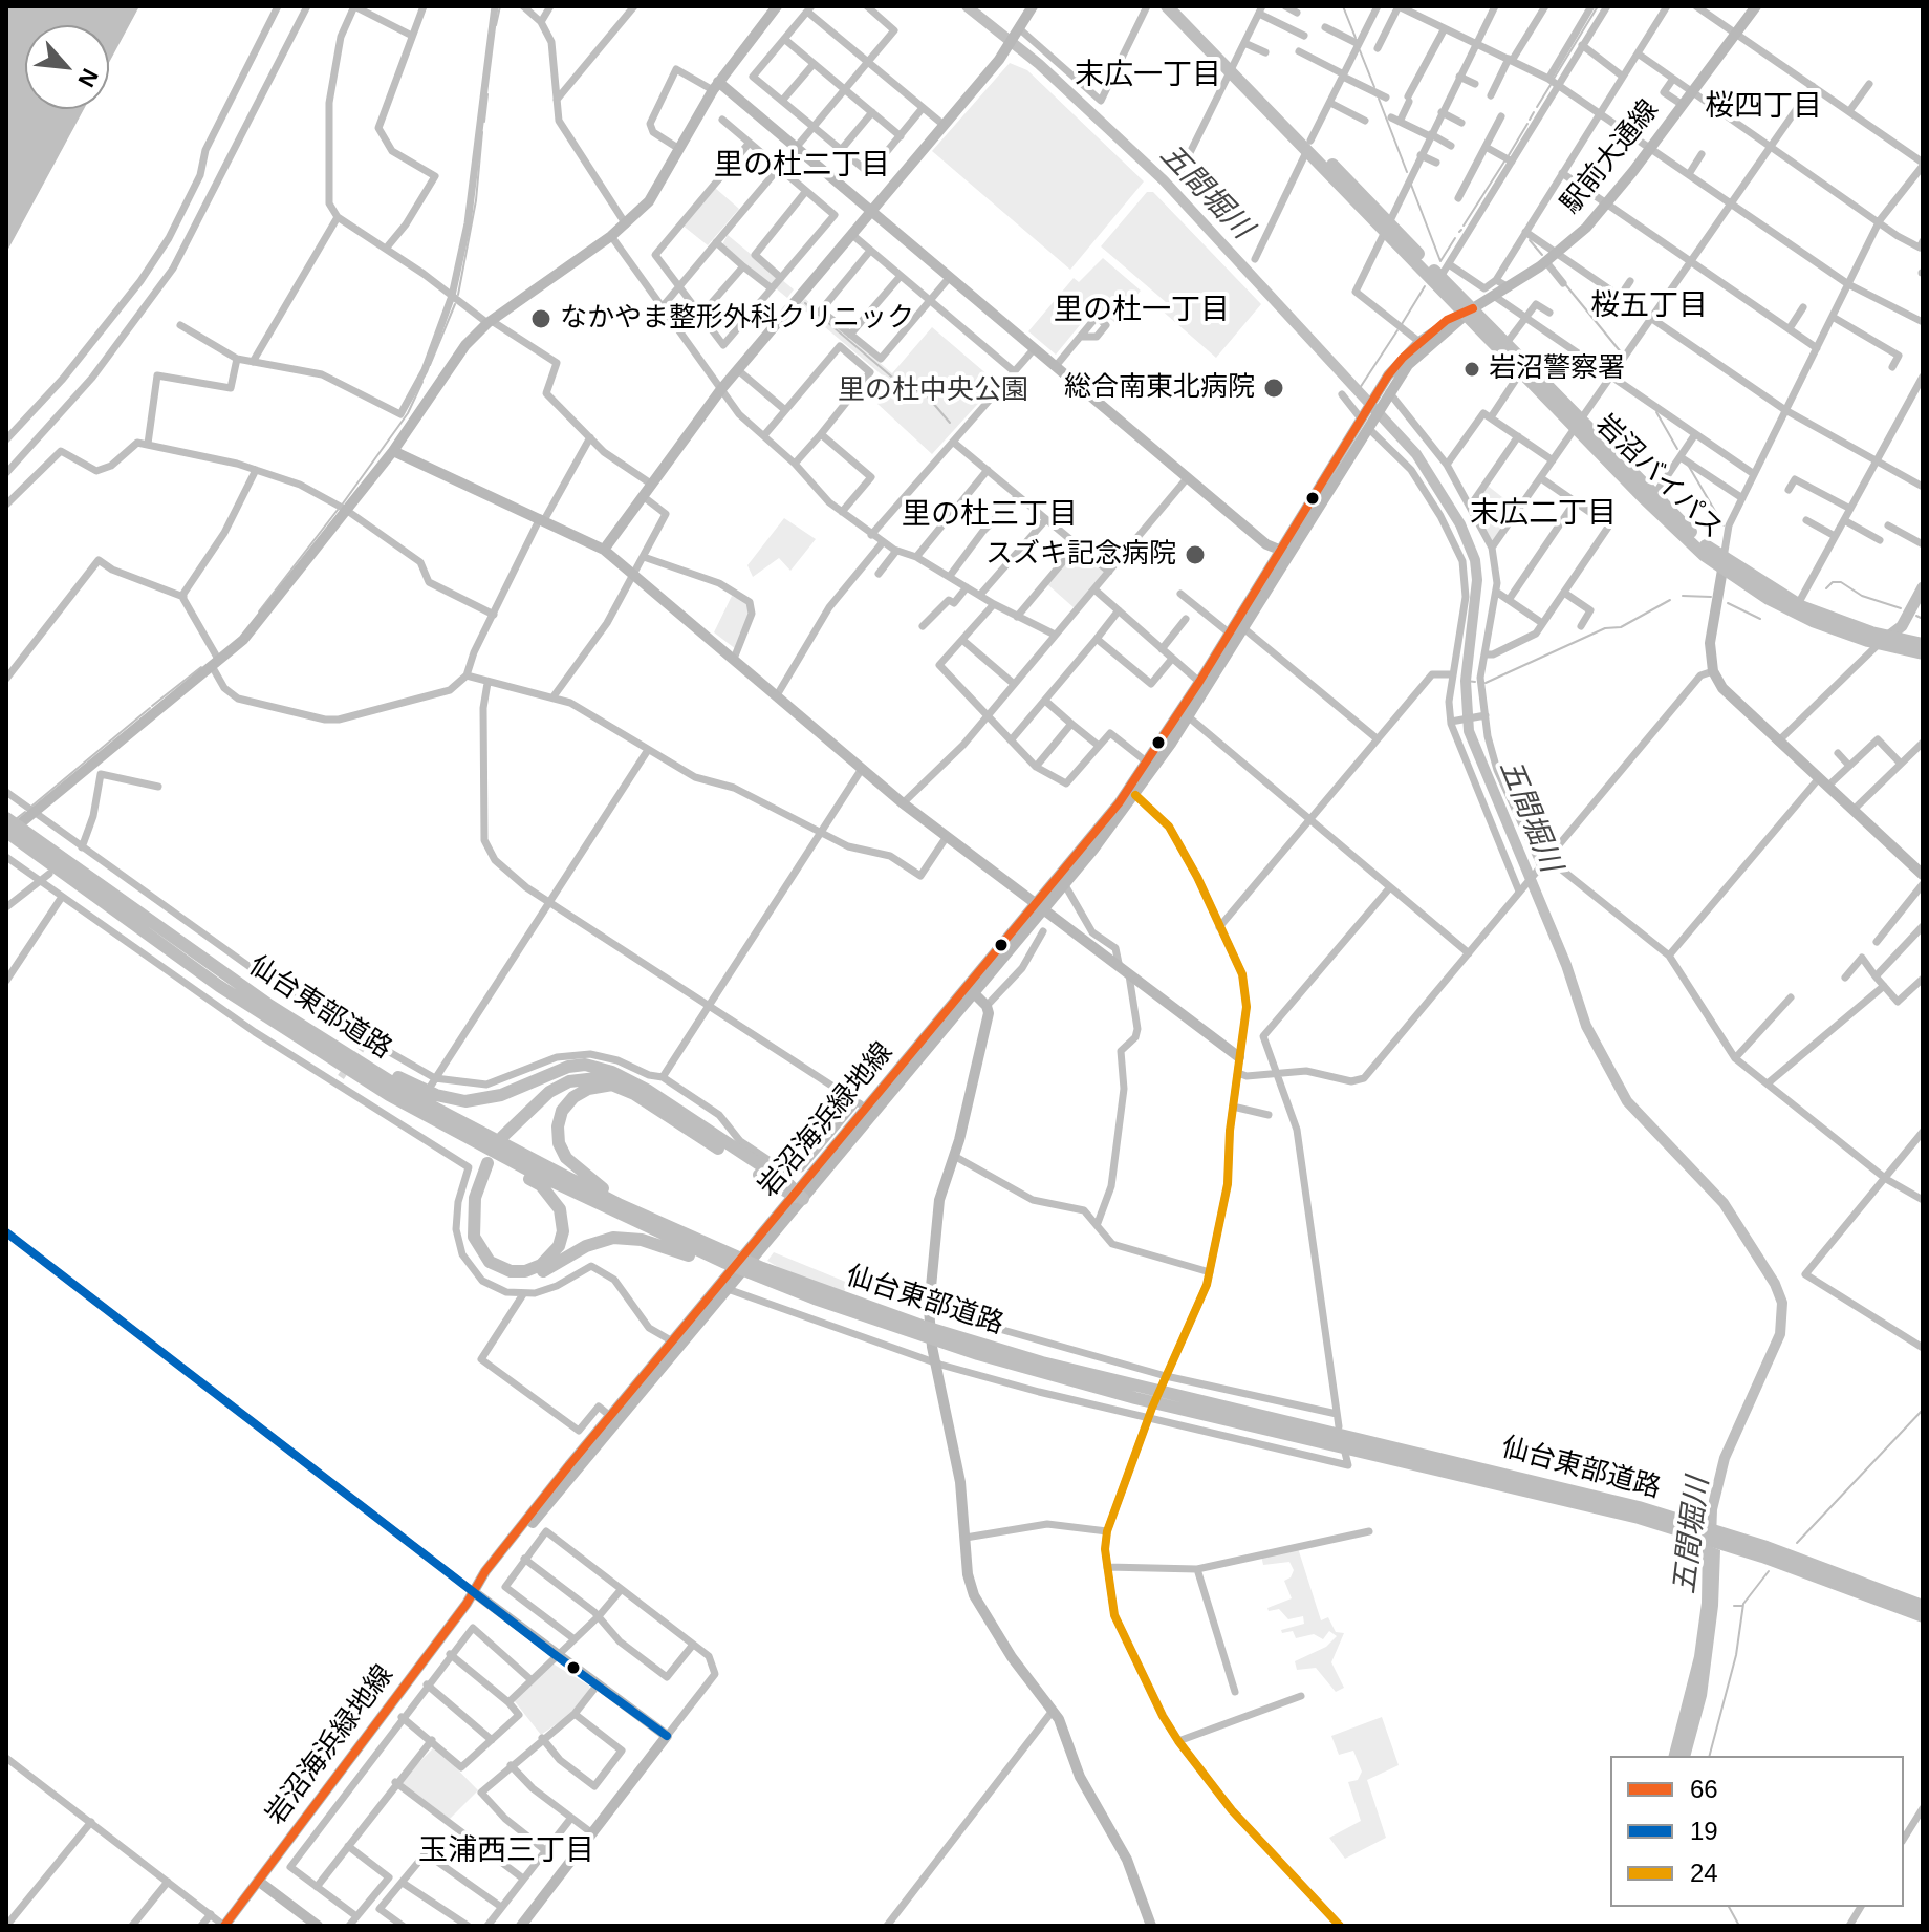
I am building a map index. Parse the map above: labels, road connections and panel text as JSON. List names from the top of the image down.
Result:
{
  "streets": {
    "highway": ["岩沼バイパス", "仙台東部道路"],
    "street": ["駅前大通線", "岩沼海浜緑地線"]
  },
  "crossings": [
    ["駅前大通線", "岩沼バイパス"]
  ],
  "districts": [
    "末広一丁目",
    "桜四丁目",
    "里の杜二丁目",
    "桜五丁目",
    "里の杜一丁目",
    "末広二丁目",
    "里の杜三丁目",
    "玉浦西三丁目"
  ],
  "water": ["五間堀川"],
  "parks": ["里の杜中央公園"],
  "places": [
    "なかやま整形外科クリニック",
    "岩沼警察署",
    "総合南東北病院",
    "スズキ記念病院"
  ],
  "lines": ["transit line 66", "transit line 24", "transit line 19"],
  "legend": ["66", "19", "24"],
  "north": "bottom right"
}
